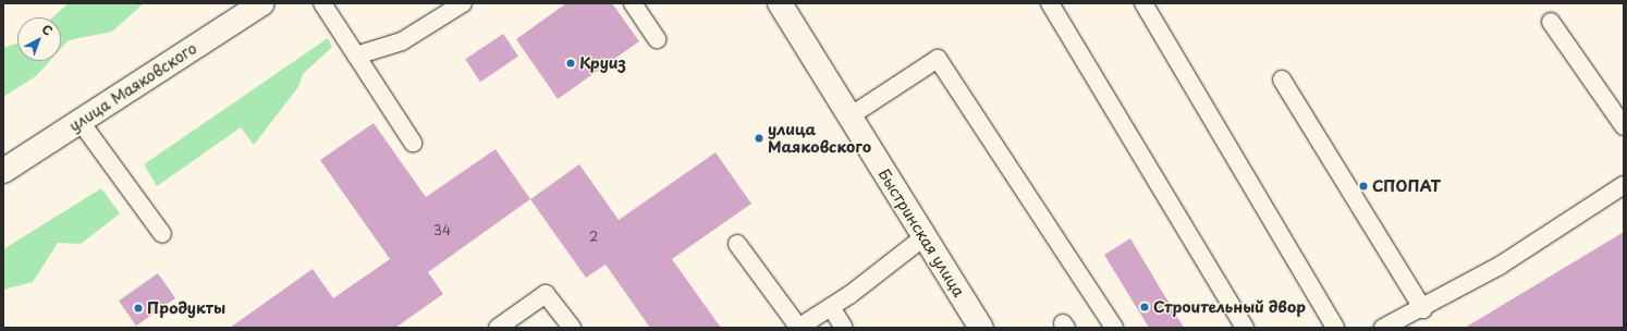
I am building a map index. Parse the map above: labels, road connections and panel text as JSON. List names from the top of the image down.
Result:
{
  "streets": {
    "main road": ["улица Маяковского", "Быстринская улица"]
  },
  "places": [
    "Круиз",
    "улица Маяковского",
    "СПОПАТ",
    "Строительный двор",
    "Продукты"
  ],
  "house_numbers": ["34", "2"],
  "north": "top right"
}
